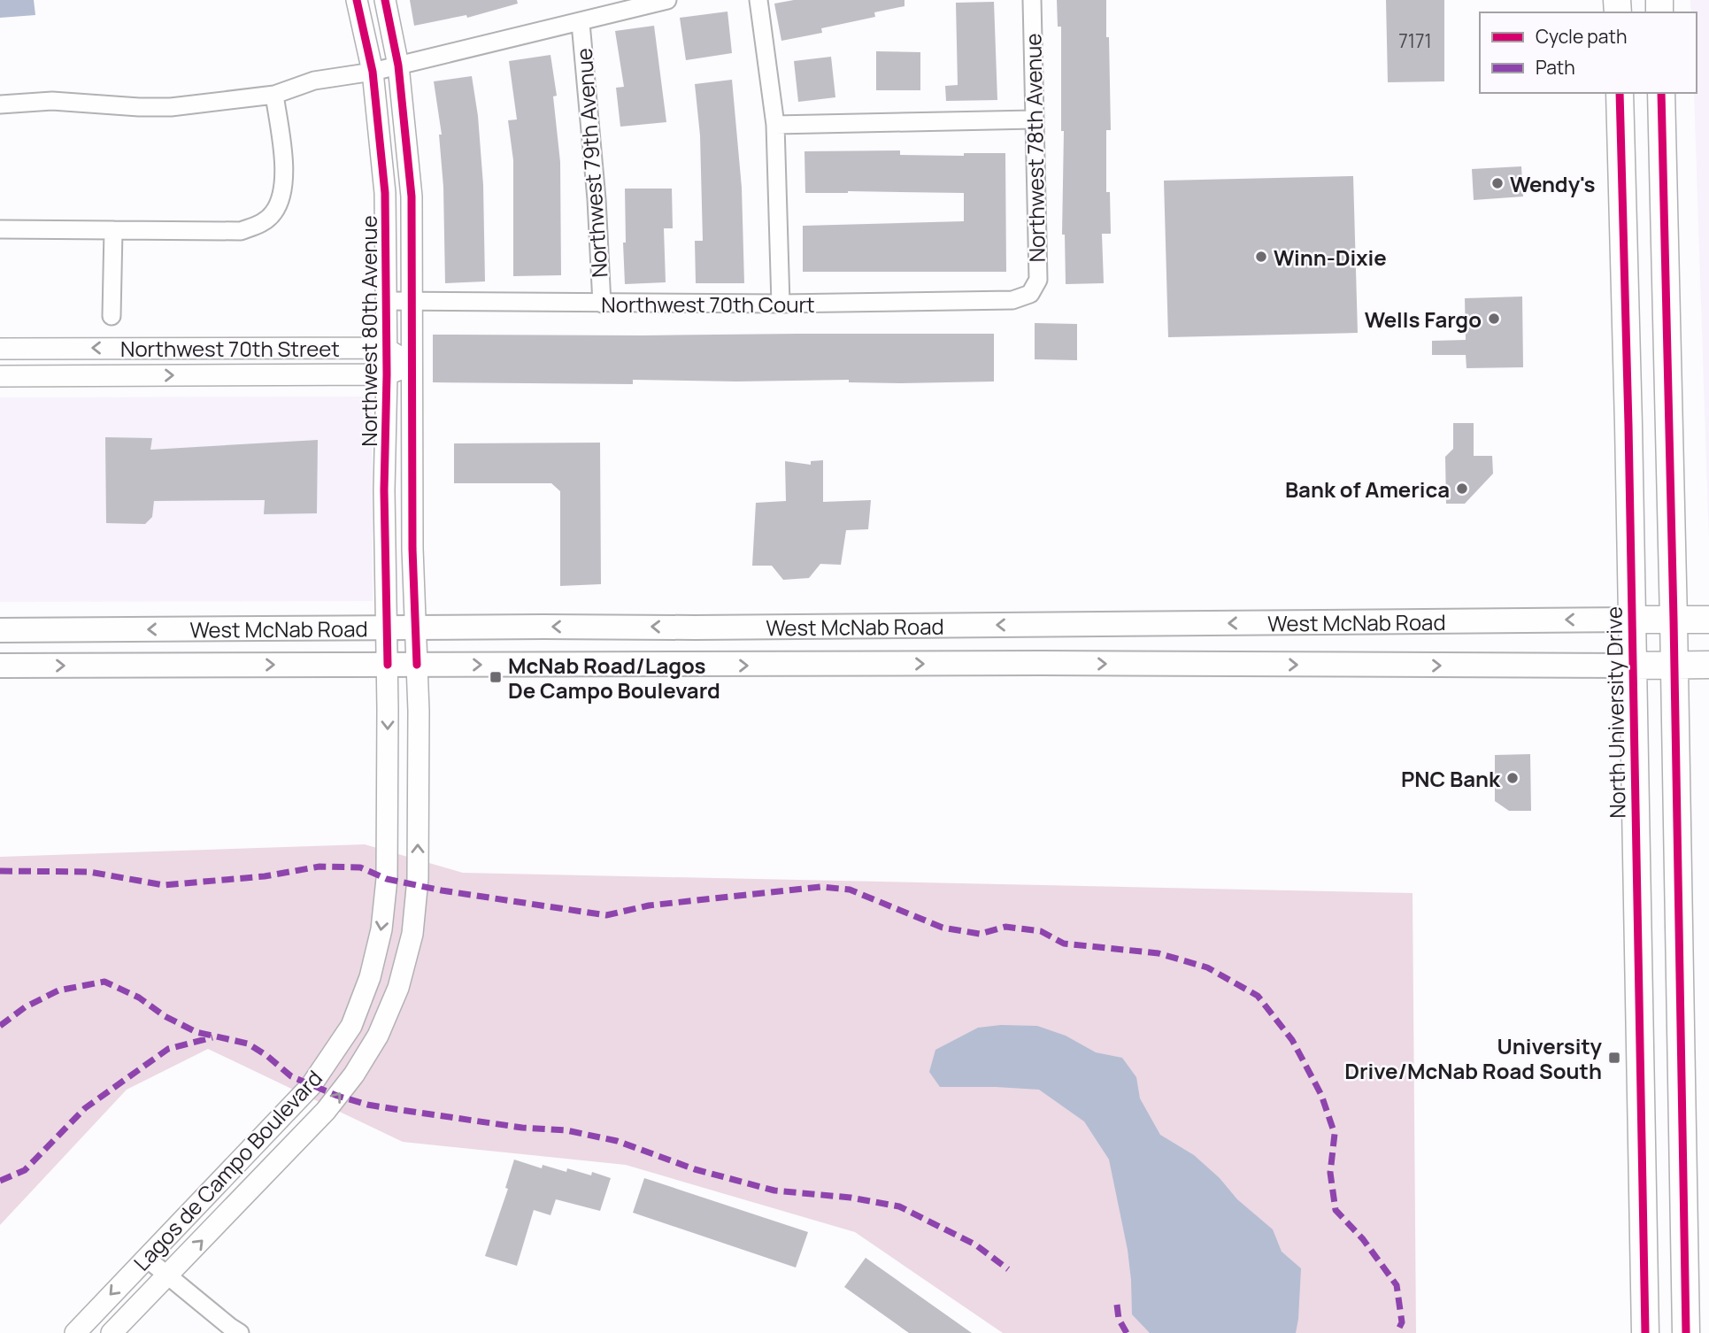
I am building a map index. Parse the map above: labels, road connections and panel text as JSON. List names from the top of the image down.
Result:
{
  "streets": {
    "main road": ["West McNab Road", "North University Drive"],
    "street": [
      "Northwest 78th Avenue",
      "Northwest 79th Avenue",
      "Northwest 70th Court",
      "Northwest 80th Avenue",
      "Northwest 70th Street",
      "Lagos de Campo Boulevard"
    ]
  },
  "crossings": [
    ["Northwest 78th Avenue", "Northwest 70th Court"],
    ["Northwest 79th Avenue", "Northwest 70th Court"],
    ["Northwest 70th Court", "Northwest 80th Avenue"],
    ["Northwest 80th Avenue", "Northwest 70th Street"],
    ["Northwest 80th Avenue", "West McNab Road"],
    ["Northwest 80th Avenue", "Lagos de Campo Boulevard"],
    ["West McNab Road", "North University Drive"],
    ["West McNab Road", "Lagos de Campo Boulevard"]
  ],
  "places": {
    "other": [
      "Wendy's",
      "Winn-Dixie",
      "Wells Fargo",
      "Bank of America",
      "PNC Bank"
    ],
    "transit": ["McNab Road/Lagos De Campo Boulevard", "University Drive/McNab Road South"]
  },
  "house_numbers": ["7171"],
  "legend": ["Cycle path", "Path"]
}
